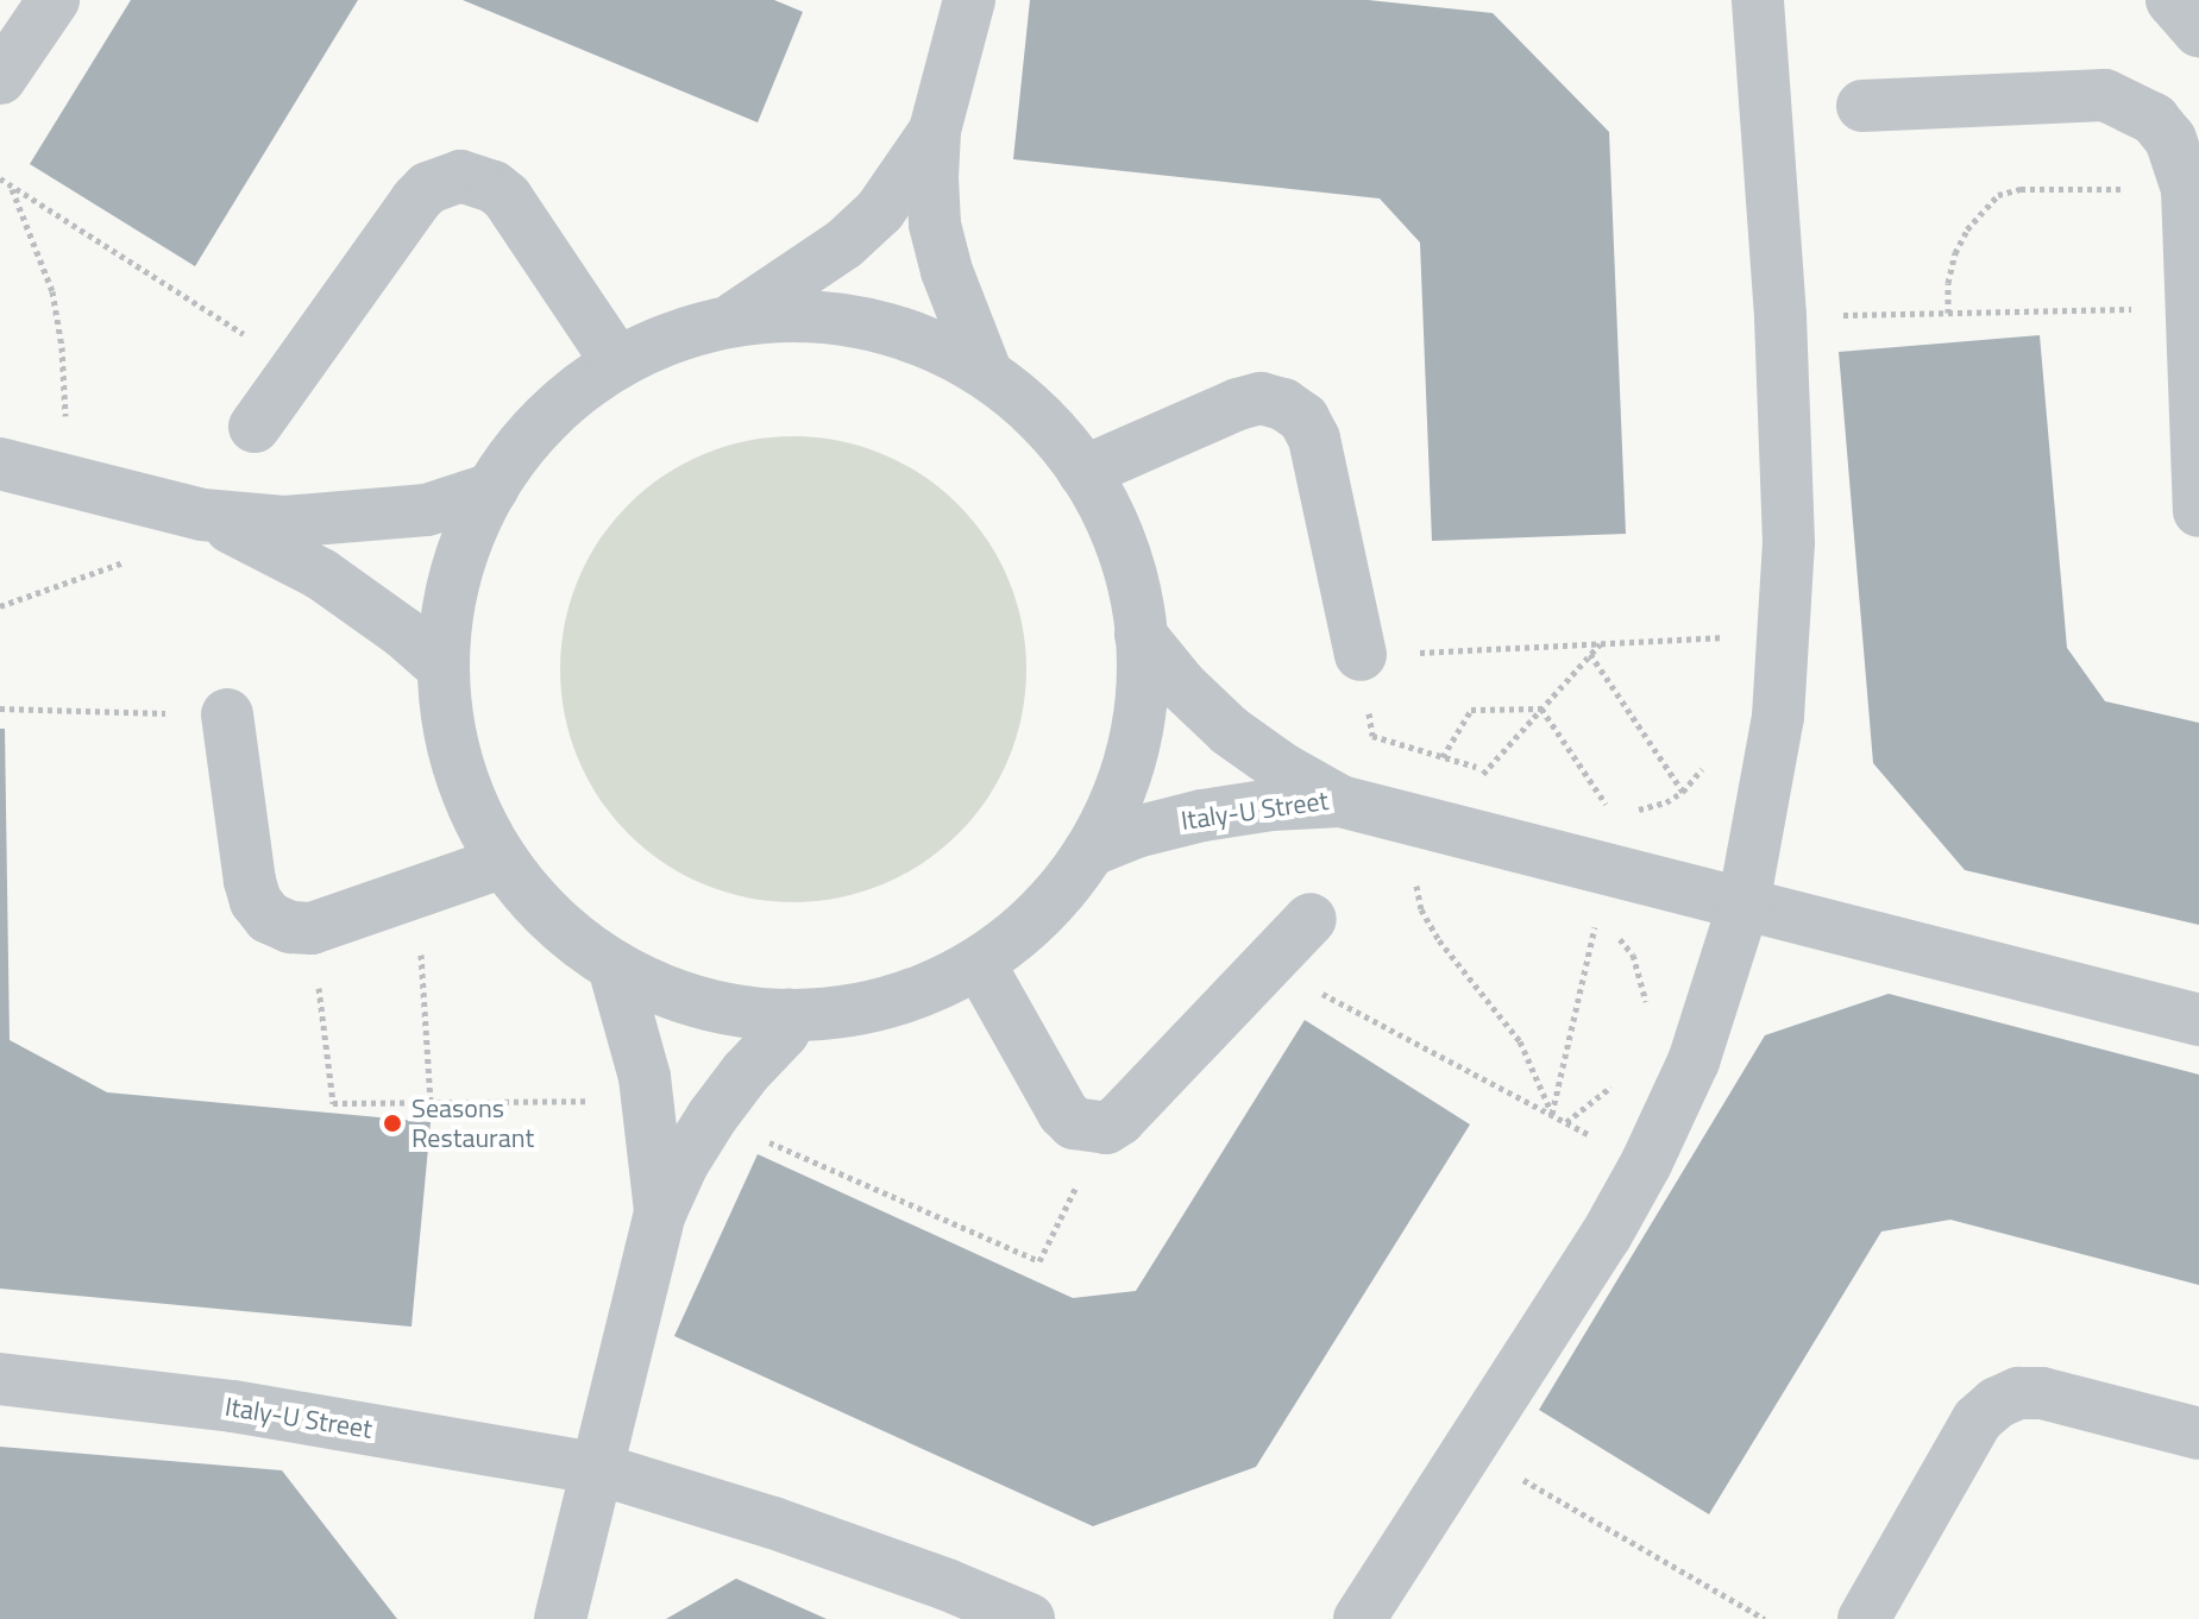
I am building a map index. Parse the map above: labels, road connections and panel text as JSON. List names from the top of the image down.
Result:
{
  "streets": {
    "street": ["Italy-U Street"]
  },
  "places": ["Seasons Restaurant"]
}
